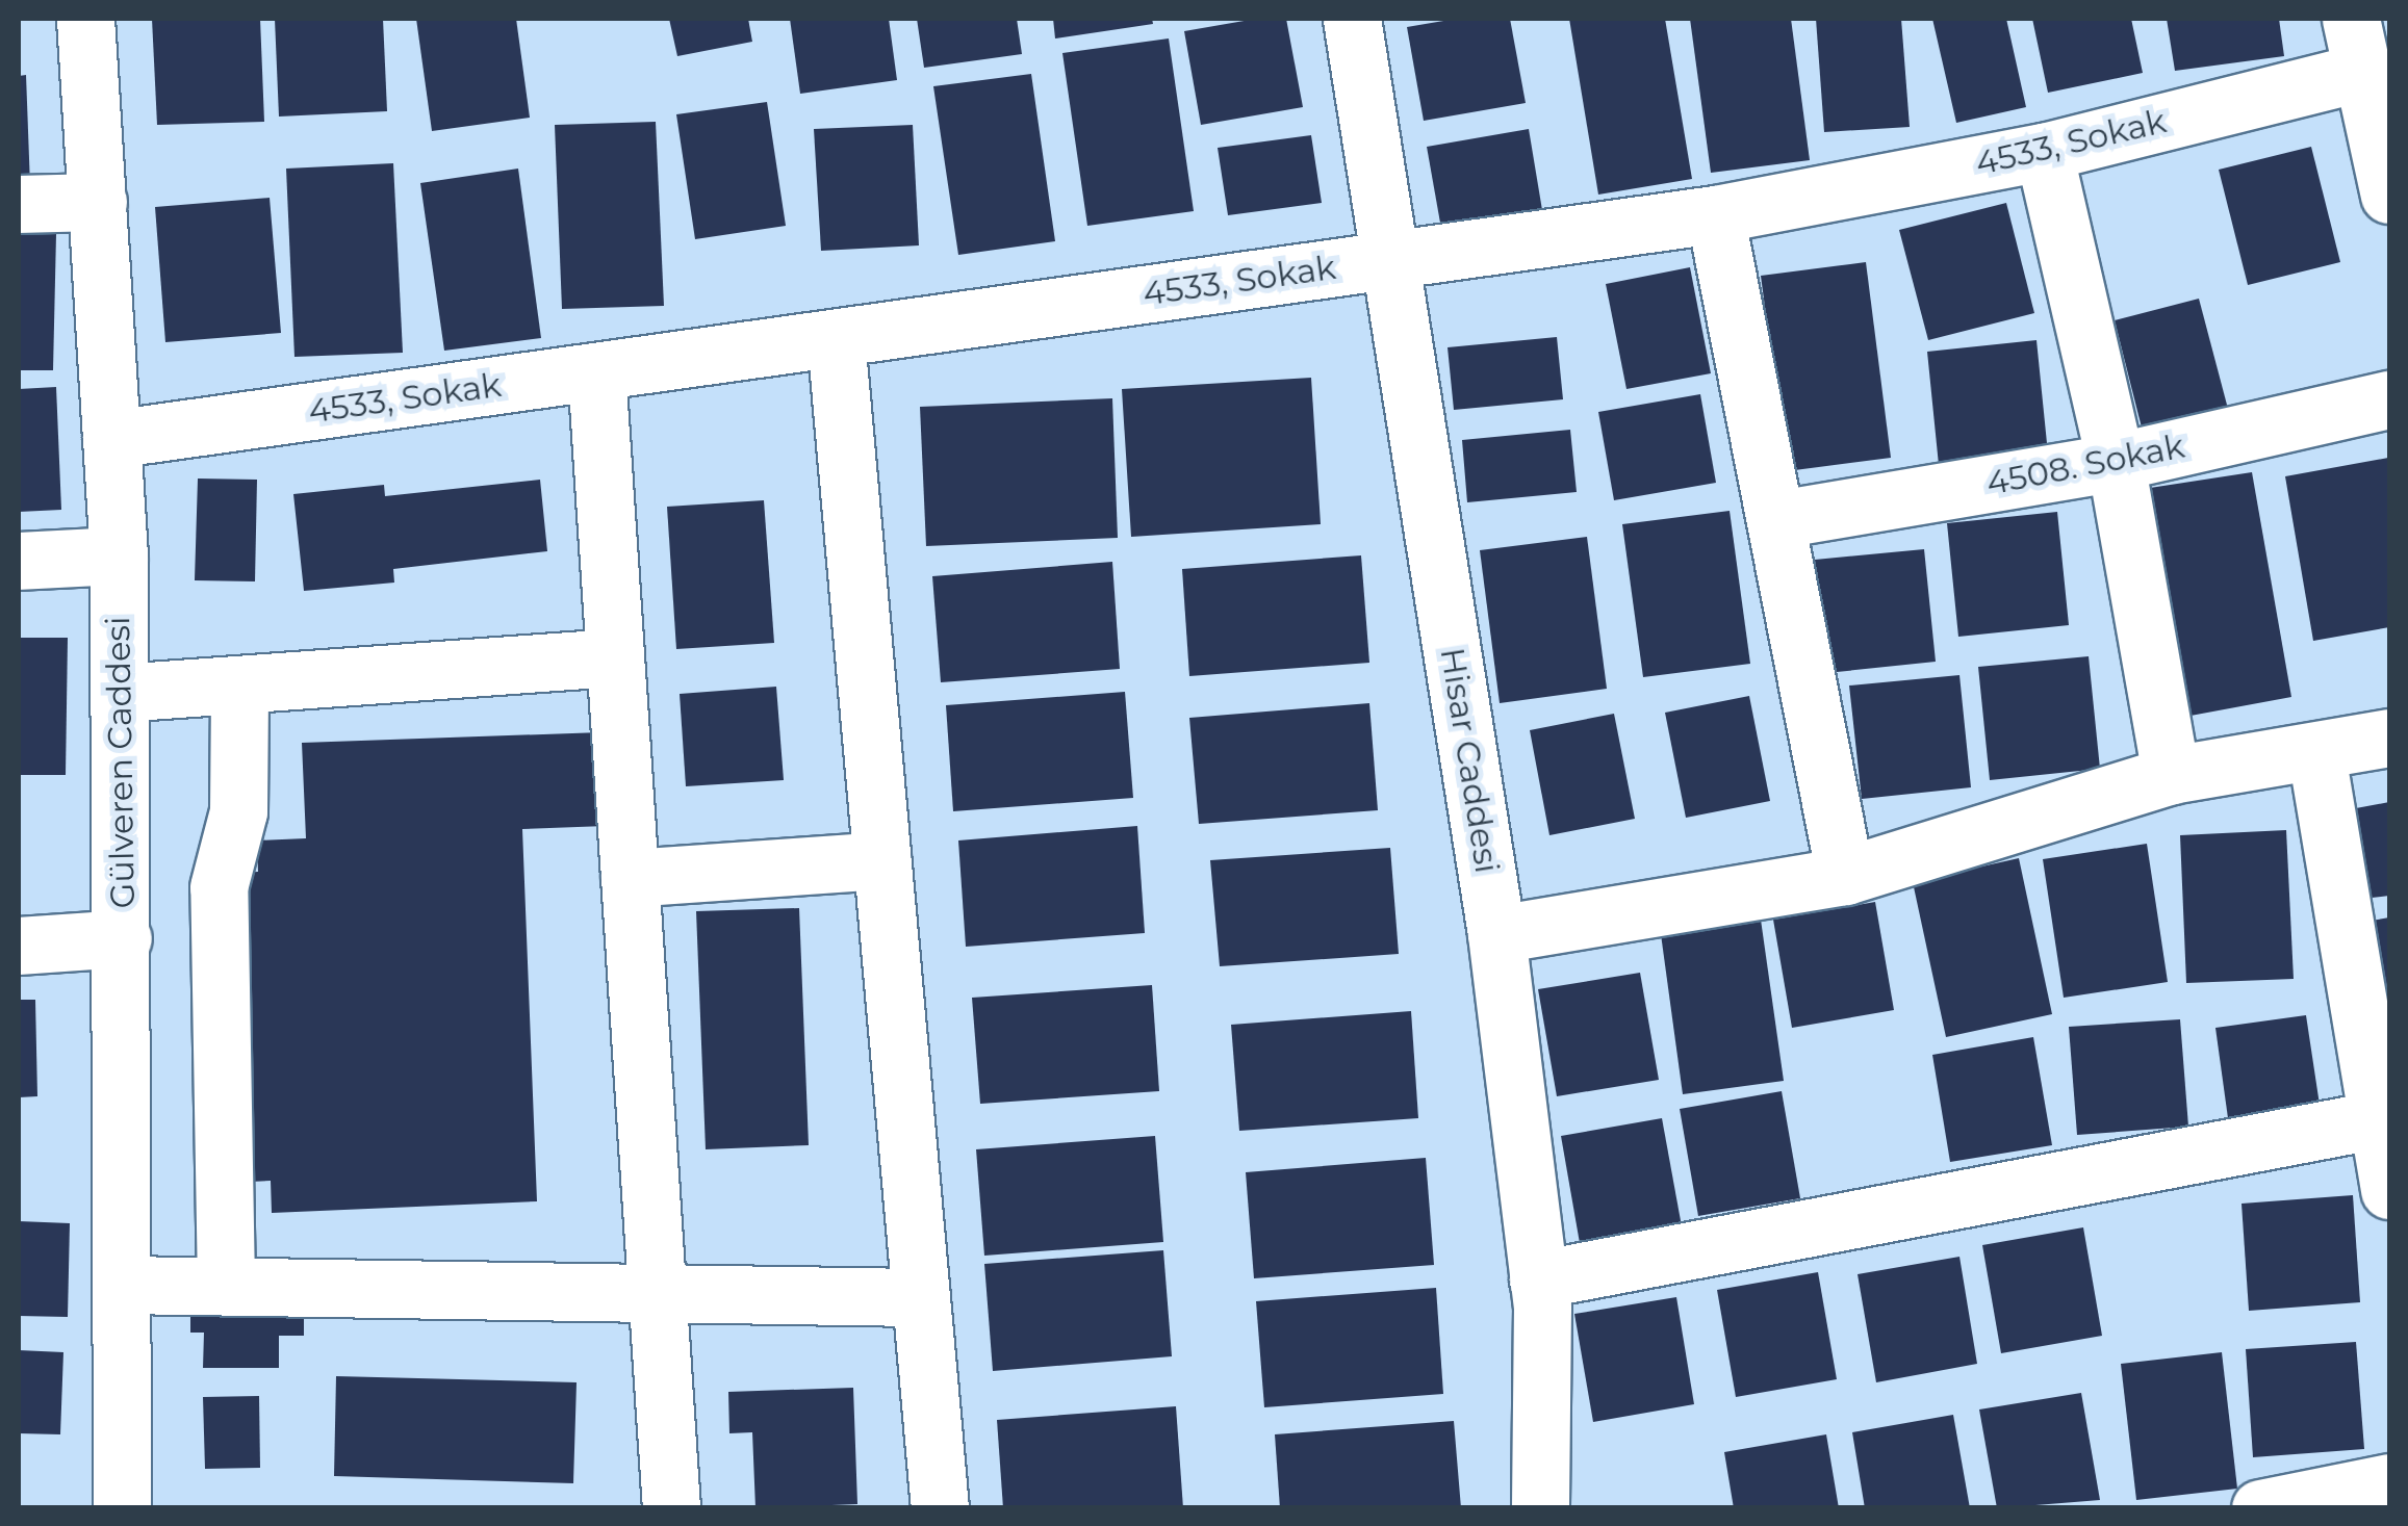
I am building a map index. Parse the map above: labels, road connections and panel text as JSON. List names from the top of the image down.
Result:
{
  "streets": {
    "street": [
      "4533, Sokak",
      "4508. Sokak",
      "Hisar Caddesi",
      "Gülveren Caddesi"
    ]
  },
  "crossings": [
    ["4533, Sokak", "Hisar Caddesi"],
    ["4533, Sokak", "Gülveren Caddesi"]
  ]
}
